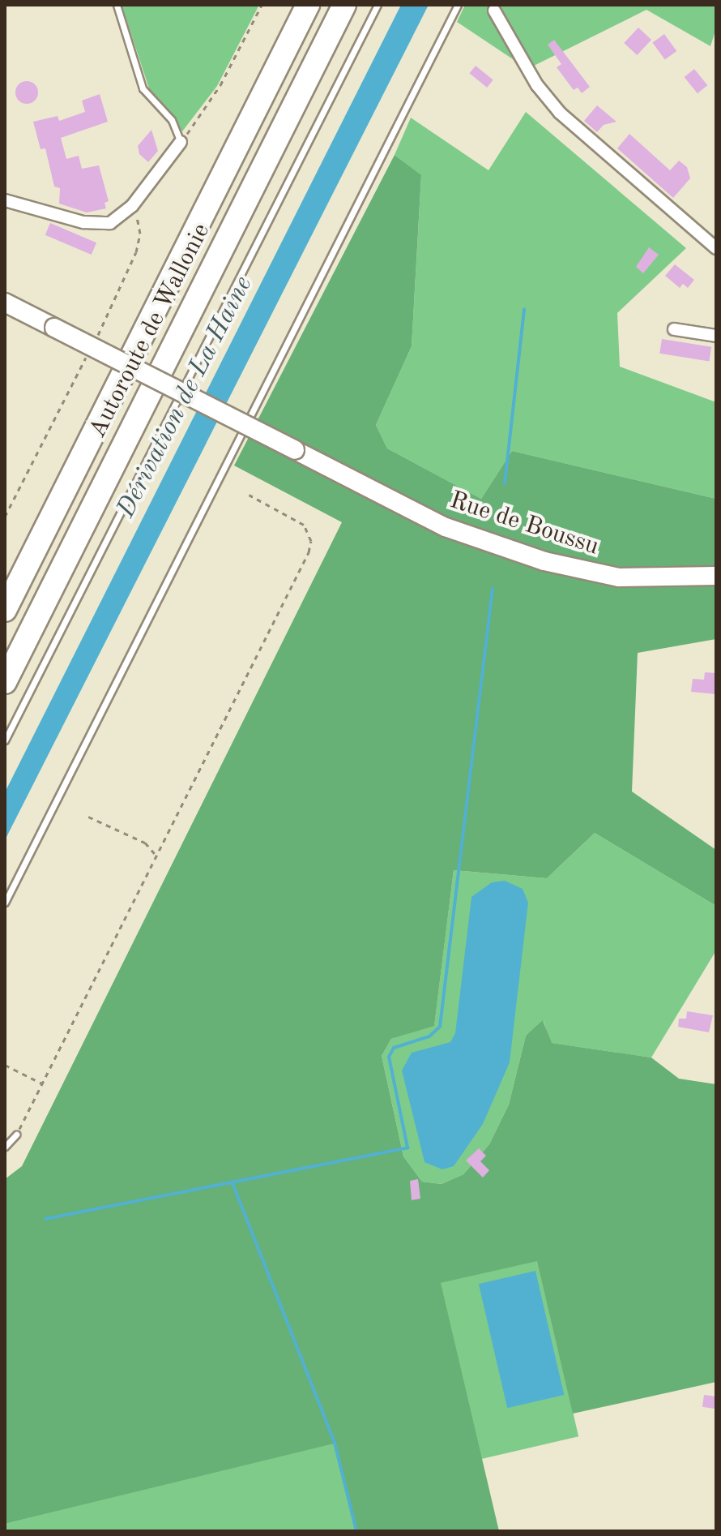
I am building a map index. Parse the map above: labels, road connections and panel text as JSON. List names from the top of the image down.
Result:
{
  "streets": {
    "highway": ["Autoroute de Wallonie"],
    "street": ["Rue de Boussu"]
  },
  "water": ["Dérivation de La Haine"]
}
